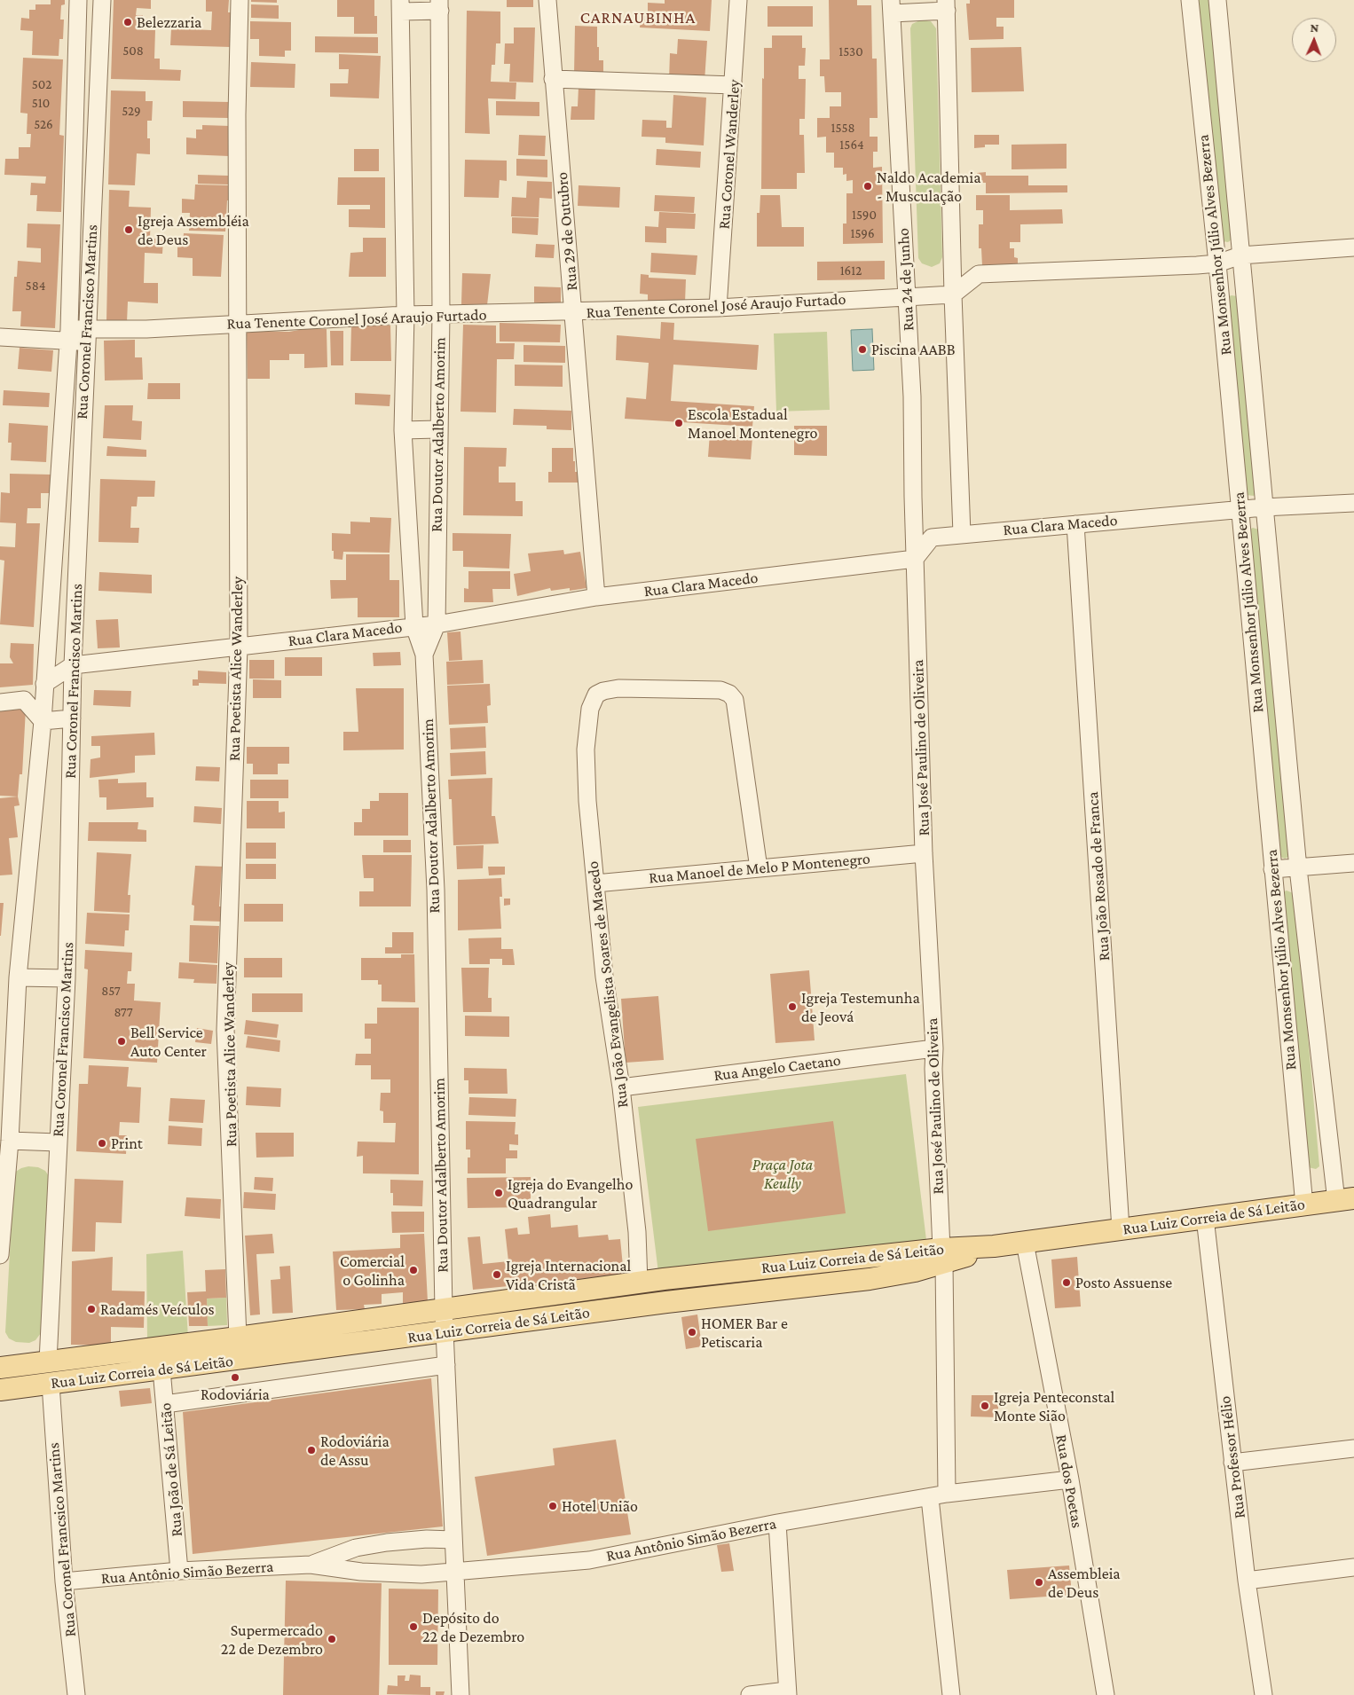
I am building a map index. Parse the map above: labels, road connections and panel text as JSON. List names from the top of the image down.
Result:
{
  "streets": {
    "main road": ["Rua Luiz Correia de Sá Leitão"],
    "street": [
      "Rua Coronel Wanderley",
      "Rua 29 de Outubro",
      "Rua Monsenhor Júlio Alves Bezerra",
      "Rua 24 de Junho",
      "Rua Tenente Coronel José Araujo Furtado",
      "Rua Coronel Francisco Martins",
      "Rua Doutor Adalberto Amorim",
      "Rua Clara Macedo",
      "Rua Poetista Alice Wanderley",
      "Rua José Paulino de Oliveira",
      "Rua Manoel de Melo P Montenegro",
      "Rua João Rosado de Franca",
      "Rua João Evangelista Soares de Macedo",
      "Rua Angelo Caetano",
      "Rua Professor Hélio",
      "Rua João de Sá Leitão",
      "Rua dos Poetas",
      "Rua Coronel Francsico Martins",
      "Rua Antônio Simão Bezerra"
    ]
  },
  "crossings": [
    ["Rua Coronel Wanderley", "Rua Tenente Coronel José Araujo Furtado"],
    ["Rua 29 de Outubro", "Rua Tenente Coronel José Araujo Furtado"],
    ["Rua 29 de Outubro", "Rua Clara Macedo"],
    ["Rua Monsenhor Júlio Alves Bezerra", "Rua Clara Macedo"],
    ["Rua Monsenhor Júlio Alves Bezerra", "Rua Luiz Correia de Sá Leitão"],
    ["Rua 24 de Junho", "Rua Tenente Coronel José Araujo Furtado"],
    ["Rua 24 de Junho", "Rua Clara Macedo"],
    ["Rua 24 de Junho", "Rua José Paulino de Oliveira"],
    ["Rua Tenente Coronel José Araujo Furtado", "Rua Coronel Francisco Martins"],
    ["Rua Tenente Coronel José Araujo Furtado", "Rua Doutor Adalberto Amorim"],
    ["Rua Tenente Coronel José Araujo Furtado", "Rua Poetista Alice Wanderley"],
    ["Rua Coronel Francisco Martins", "Rua Clara Macedo"],
    ["Rua Coronel Francisco Martins", "Rua Luiz Correia de Sá Leitão"],
    ["Rua Doutor Adalberto Amorim", "Rua Clara Macedo"],
    ["Rua Doutor Adalberto Amorim", "Rua Luiz Correia de Sá Leitão"],
    ["Rua Doutor Adalberto Amorim", "Rua Antônio Simão Bezerra"],
    ["Rua Clara Macedo", "Rua Poetista Alice Wanderley"],
    ["Rua Clara Macedo", "Rua José Paulino de Oliveira"],
    ["Rua Clara Macedo", "Rua João Rosado de Franca"],
    ["Rua Poetista Alice Wanderley", "Rua Luiz Correia de Sá Leitão"],
    ["Rua José Paulino de Oliveira", "Rua Manoel de Melo P Montenegro"],
    ["Rua José Paulino de Oliveira", "Rua Angelo Caetano"],
    ["Rua José Paulino de Oliveira", "Rua Luiz Correia de Sá Leitão"],
    ["Rua José Paulino de Oliveira", "Rua Antônio Simão Bezerra"],
    ["Rua Manoel de Melo P Montenegro", "Rua João Evangelista Soares de Macedo"],
    ["Rua João Rosado de Franca", "Rua Luiz Correia de Sá Leitão"],
    ["Rua João Evangelista Soares de Macedo", "Rua Angelo Caetano"],
    ["Rua João Evangelista Soares de Macedo", "Rua Luiz Correia de Sá Leitão"],
    ["Rua Luiz Correia de Sá Leitão", "Rua Professor Hélio"],
    ["Rua Luiz Correia de Sá Leitão", "Rua João de Sá Leitão"],
    ["Rua Luiz Correia de Sá Leitão", "Rua dos Poetas"],
    ["Rua Luiz Correia de Sá Leitão", "Rua Coronel Francsico Martins"],
    ["Rua João de Sá Leitão", "Rua Antônio Simão Bezerra"],
    ["Rua dos Poetas", "Rua Antônio Simão Bezerra"],
    ["Rua Coronel Francsico Martins", "Rua Antônio Simão Bezerra"]
  ],
  "districts": ["CARNAUBINHA"],
  "parks": ["Praça Jota Keully"],
  "places": [
    "Belezzaria",
    "Naldo Academia - Musculação",
    "Igreja Assembléia de Deus",
    "Piscina AABB",
    "Escola Estadual Manoel Montenegro",
    "Igreja Testemunha de Jeová",
    "Bell Service Auto Center",
    "Print",
    "Igreja do Evangelho Quadrangular",
    "Comercial o Golinha",
    "Igreja Internacional Vida Cristã",
    "Posto Assuense",
    "Radamés Veículos",
    "HOMER Bar e Petiscaria",
    "Rodoviária",
    "Igreja Penteconstal Monte Sião",
    "Rodoviária de Assu",
    "Hotel União",
    "Assembleia de Deus",
    "Depósito do 22 de Dezembro",
    "Supermercado 22 de Dezembro"
  ],
  "house_numbers": [
    "508",
    "1530",
    "502",
    "510",
    "529",
    "526",
    "1558",
    "1564",
    "1590",
    "1596",
    "1612",
    "584",
    "857",
    "877"
  ],
  "north": "top"
}
